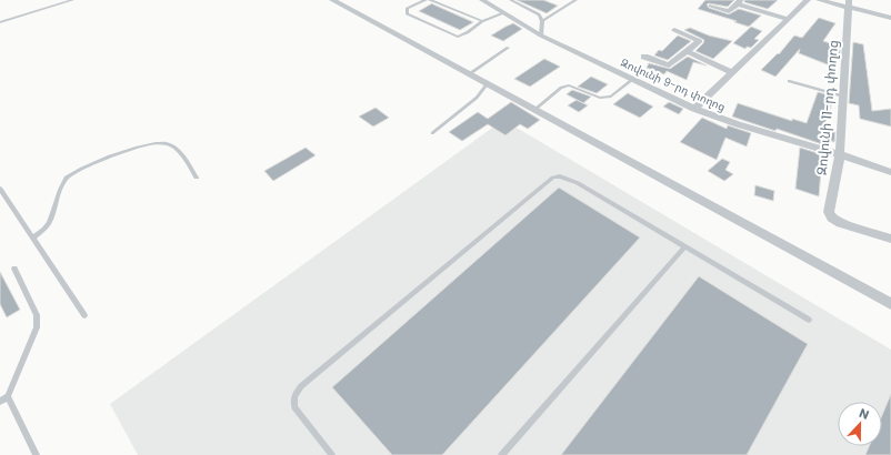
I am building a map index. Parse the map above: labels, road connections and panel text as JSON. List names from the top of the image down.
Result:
{
  "streets": {
    "street": ["Զովունի 9-րդ փողոց", "Զովունի 11-րդ փողոց"]
  },
  "crossings": [
    ["Զովունի 9-րդ փողոց", "Զովունի 11-րդ փողոց"]
  ],
  "north": "top"
}
